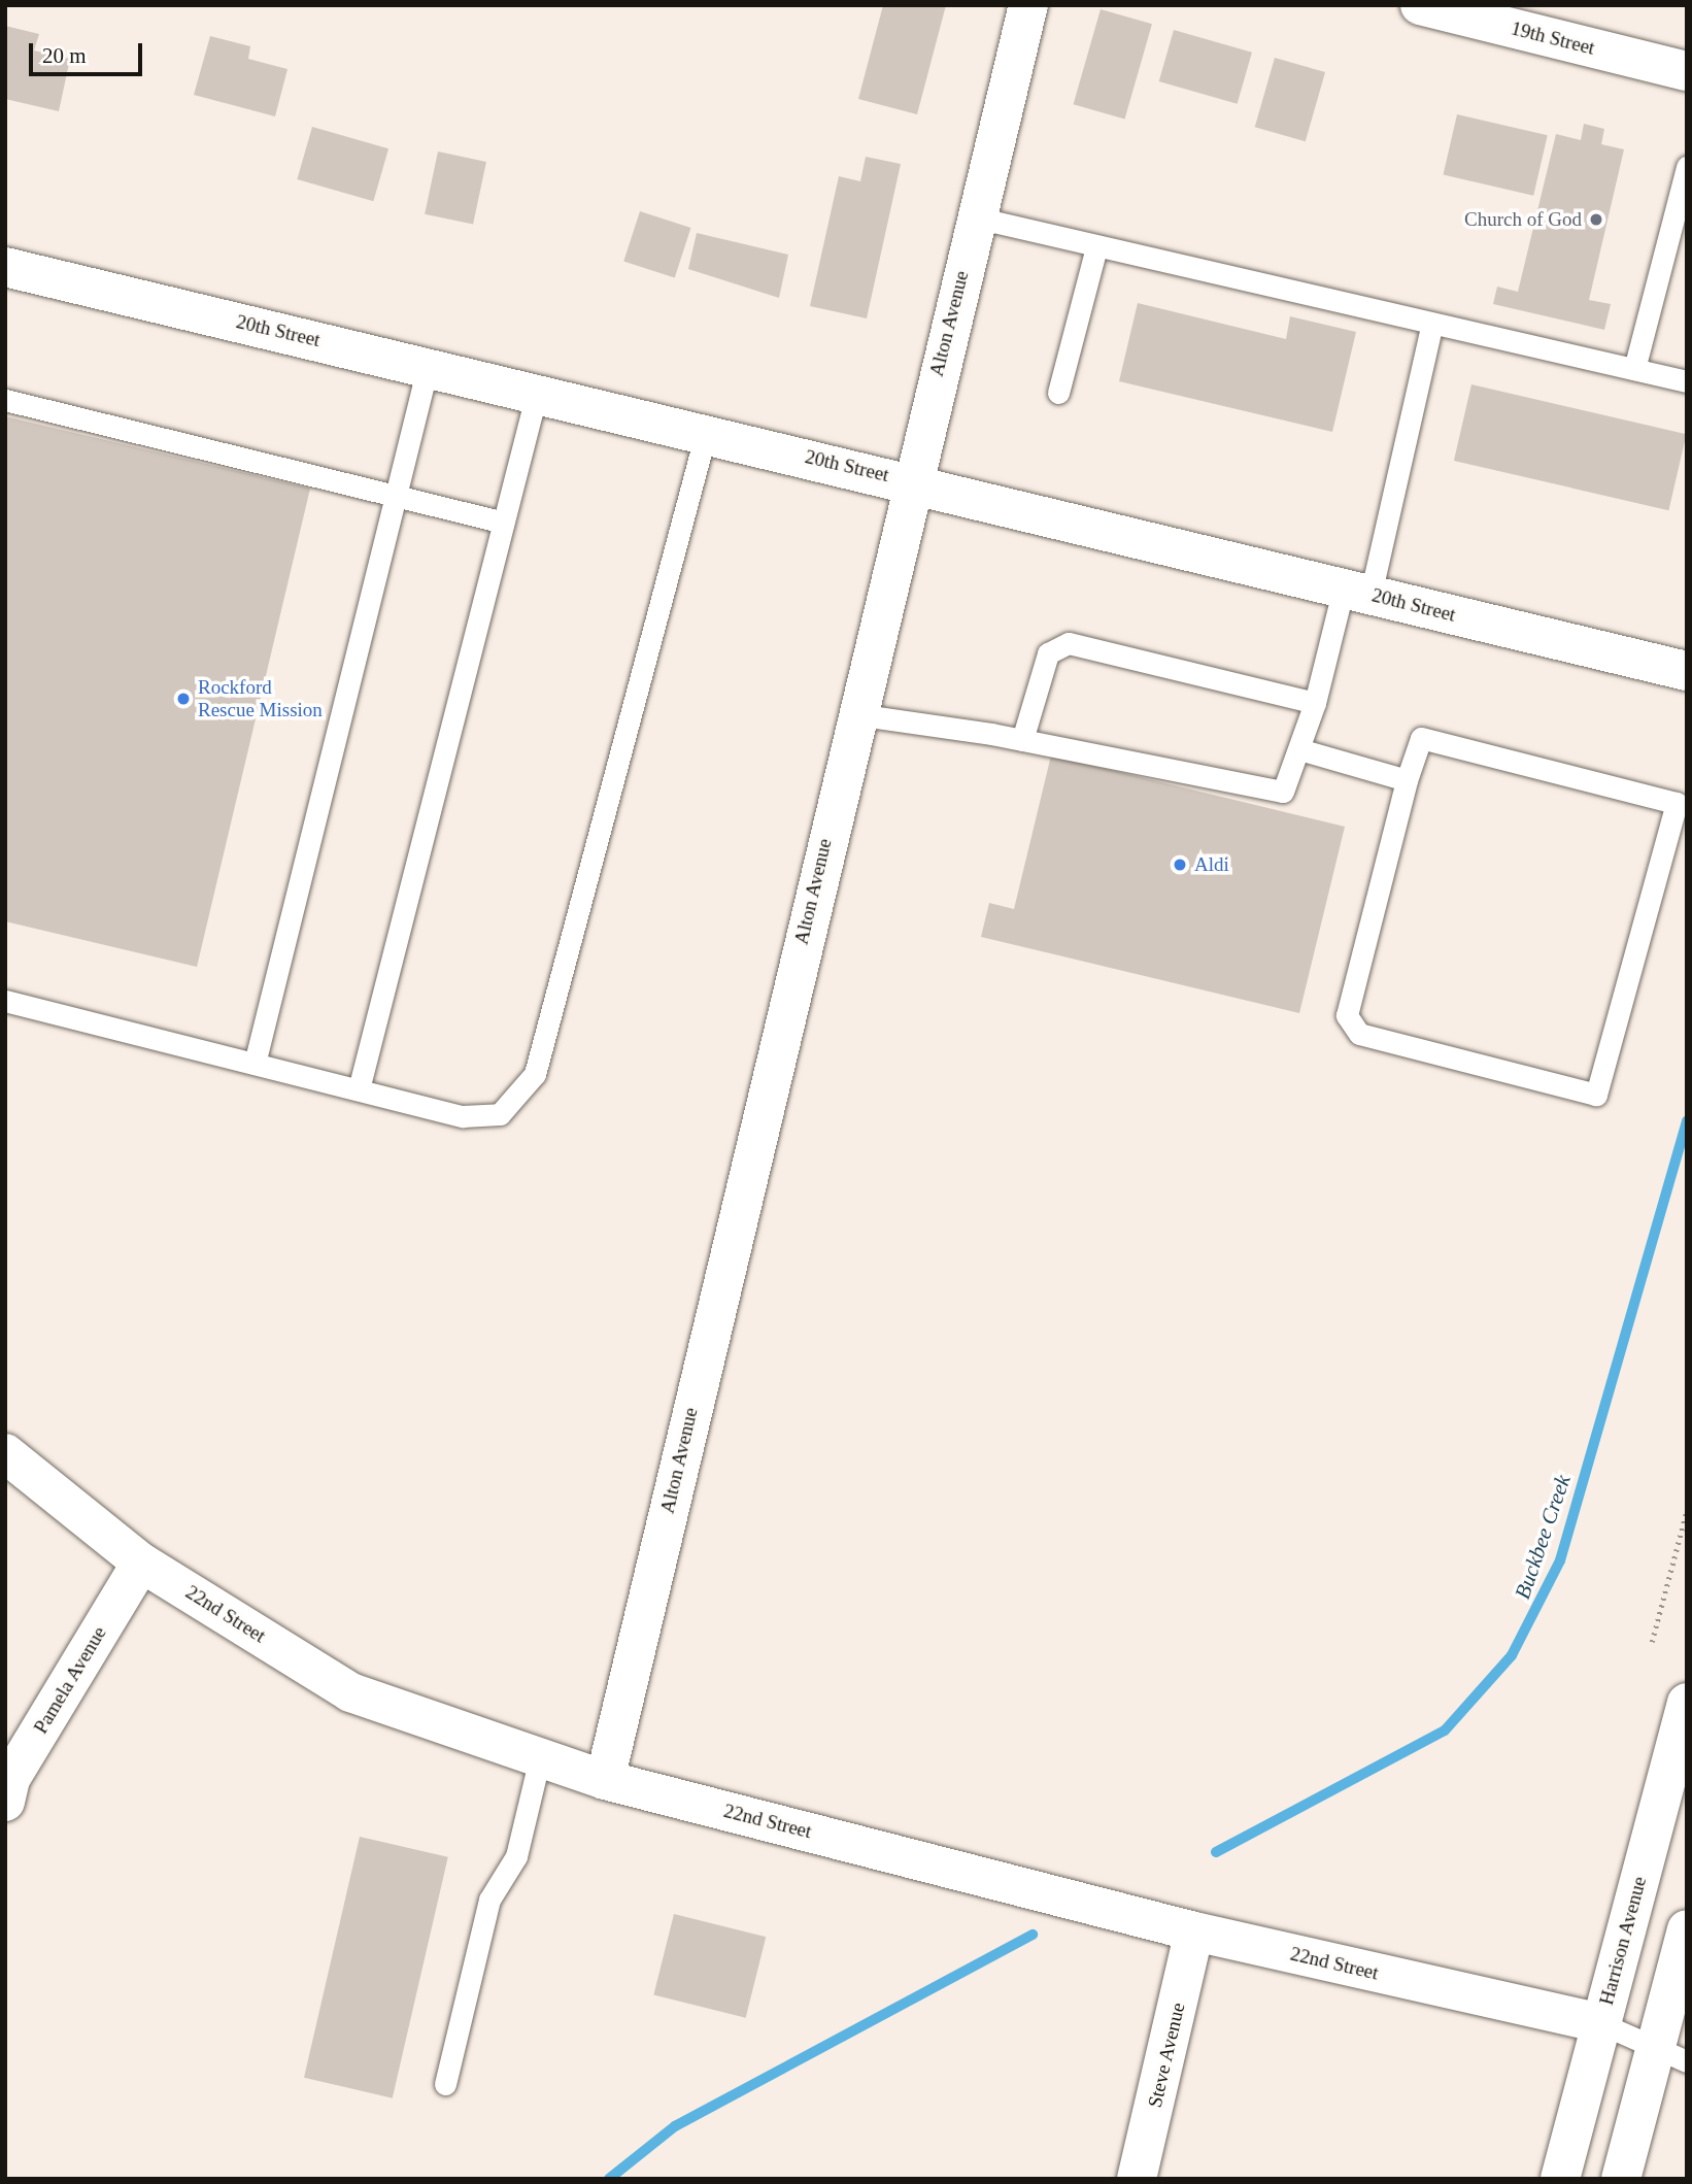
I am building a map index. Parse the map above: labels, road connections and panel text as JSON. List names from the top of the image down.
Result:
{
  "streets": {
    "street": [
      "19th Street",
      "Alton Avenue",
      "20th Street",
      "22nd Street",
      "Pamela Avenue",
      "Harrison Avenue",
      "Steve Avenue"
    ]
  },
  "crossings": [
    ["Alton Avenue", "20th Street"],
    ["Alton Avenue", "22nd Street"],
    ["22nd Street", "Pamela Avenue"],
    ["22nd Street", "Harrison Avenue"],
    ["22nd Street", "Steve Avenue"]
  ],
  "water": ["Buckbee Creek"],
  "places": ["Church of God", "Rockford Rescue Mission", "Aldi"],
  "scale_bar": "20 m"
}
